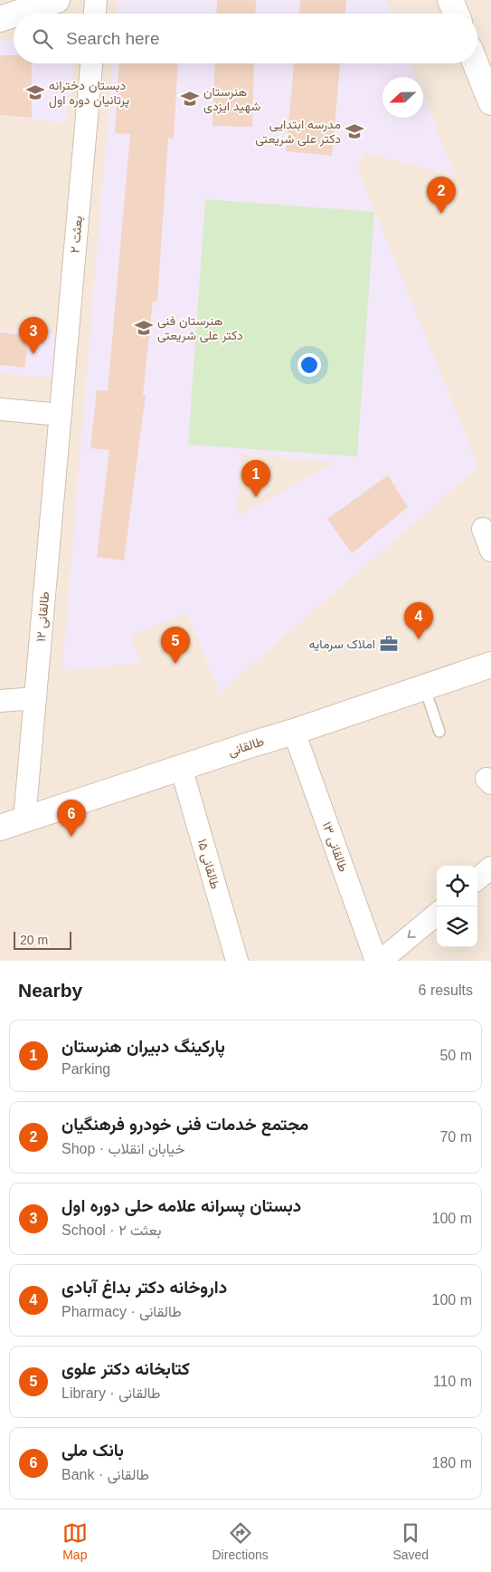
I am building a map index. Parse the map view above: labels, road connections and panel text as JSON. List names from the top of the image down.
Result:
{
  "streets": {
    "main road": ["طالقانی"],
    "street": [
      "بعثت ۲",
      "طالقانی ۱۲",
      "طالقانی ۱۳",
      "طالقانی ۱۵"
    ]
  },
  "crossings": [
    ["بعثت ۲", "طالقانی ۱۲"],
    ["طالقانی ۱۲", "طالقانی"],
    ["طالقانی", "طالقانی ۱۳"],
    ["طالقانی", "طالقانی ۱۵"]
  ],
  "places": {
    "school or university": [
      "دبستان دخترانه پرتانیان دوره اول",
      "هنرستان شهید ایزدی",
      "مدرسه ابتدایی دکتر علی شریعتی",
      "هنرستان فنی دکتر علی شریعتی"
    ],
    "office": ["املاک سرمایه"]
  },
  "scale_bar": "20 m",
  "north": "left",
  "page": {
    "search": "Search here",
    "pins": [
      "2",
      "3",
      "1",
      "4",
      "5",
      "6"
    ],
    "scale": "20 m",
    "heading": ["Nearby", "6 results"],
    "list": [
      {
        "mark": "1",
        "name": "پارکینگ دبیران هنرستان",
        "note": "Parking",
        "value": "50 m"
      },
      {
        "mark": "2",
        "name": "مجتمع خدمات فنی خودرو فرهنگیان",
        "note": "Shop · خیابان انقلاب",
        "value": "70 m"
      },
      {
        "mark": "3",
        "name": "دبستان پسرانه علامه حلی دوره اول",
        "note": "School · بعثت ۲",
        "value": "100 m"
      },
      {
        "mark": "4",
        "name": "داروخانه دکتر بداغ آبادی",
        "note": "Pharmacy · طالقانی",
        "value": "100 m"
      },
      {
        "mark": "5",
        "name": "کتابخانه دکتر علوی",
        "note": "Library · طالقانی",
        "value": "110 m"
      },
      {
        "mark": "6",
        "name": "بانک ملی",
        "note": "Bank · طالقانی",
        "value": "180 m"
      }
    ],
    "nav": ["Map", "Directions", "Saved"]
  }
}
